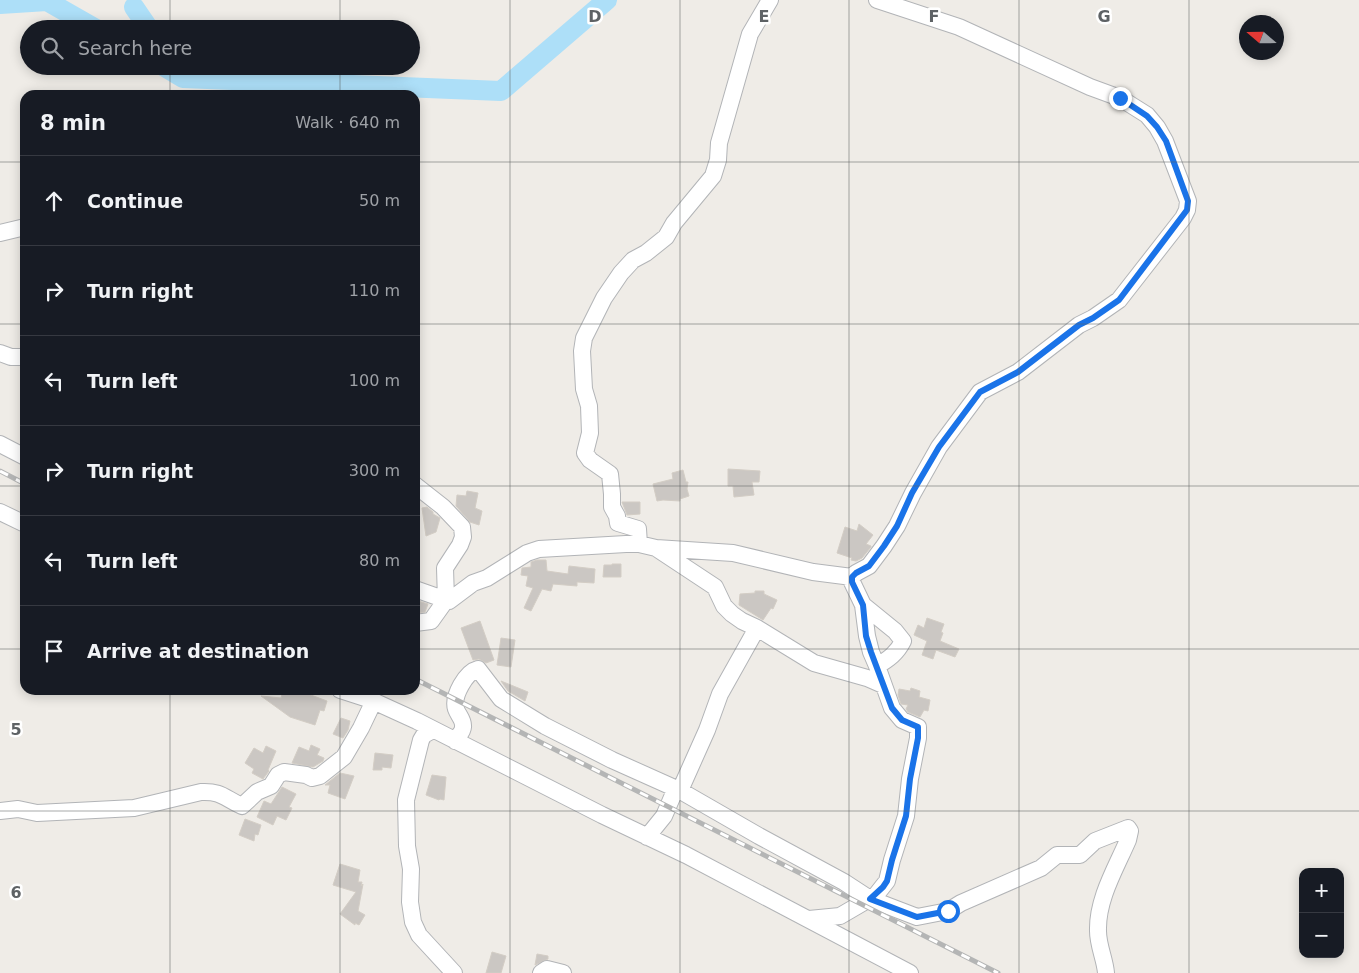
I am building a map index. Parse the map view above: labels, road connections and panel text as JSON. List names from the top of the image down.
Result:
{
  "north": "left",
  "page": {
    "search": "Search here",
    "heading": ["8 min", "Walk · 640 m"],
    "list": [
      ["Continue", "50 m"],
      ["Turn right", "110 m"],
      ["Turn left", "100 m"],
      ["Turn right", "300 m"],
      ["Turn left", "80 m"],
      "Arrive at destination"
    ],
    "map_buttons": ["+", "−"]
  },
  "grid": {
    "columns": [
      "D",
      "E",
      "F",
      "G"
    ],
    "rows": ["5", "6"]
  }
}
